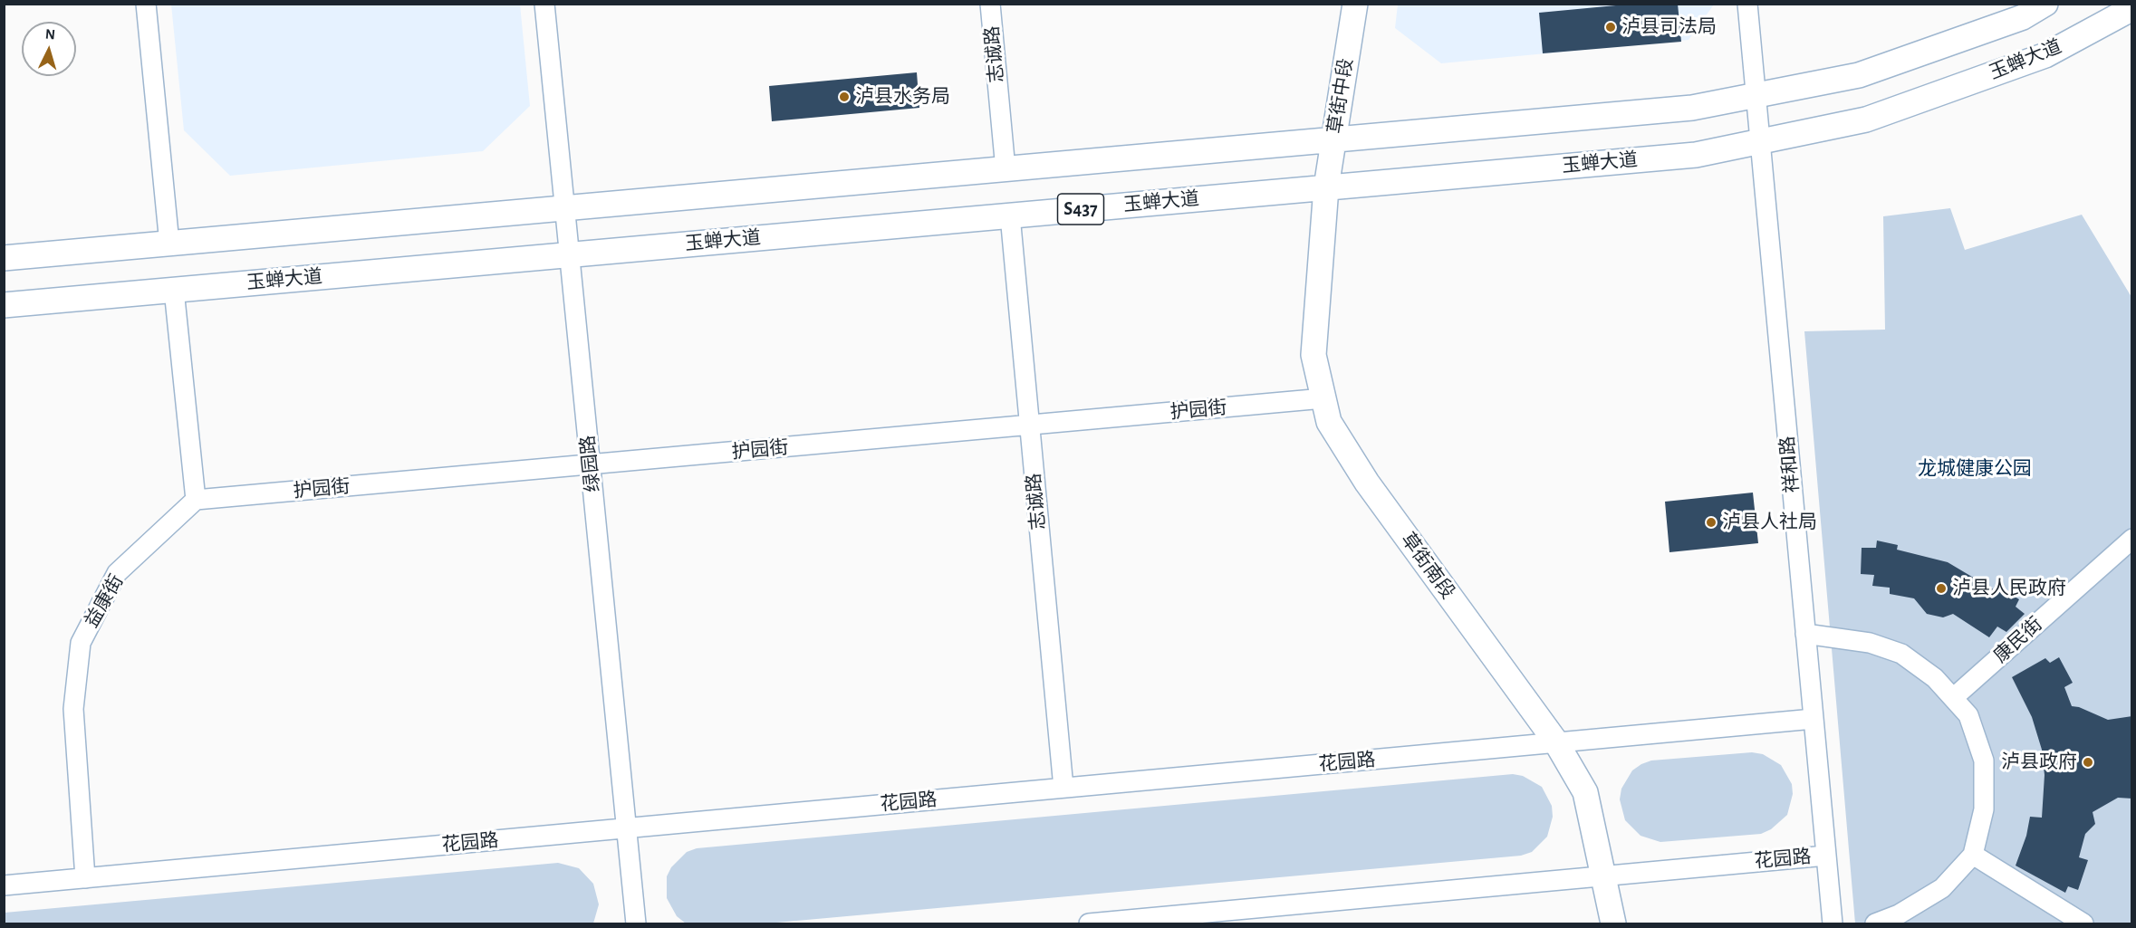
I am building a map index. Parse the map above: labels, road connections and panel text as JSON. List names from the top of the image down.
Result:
{
  "streets": {
    "main road": [
      "玉蝉大道",
      "草街中段",
      "S437",
      "草街南段"
    ],
    "street": [
      "志诚路",
      "护园街",
      "绿园路",
      "祥和路",
      "益康街",
      "康民街",
      "花园路"
    ]
  },
  "crossings": [
    ["志诚路", "玉蝉大道"],
    ["志诚路", "护园街"],
    ["志诚路", "花园路"],
    ["玉蝉大道", "草街中段"],
    ["玉蝉大道", "绿园路"],
    ["玉蝉大道", "祥和路"],
    ["玉蝉大道", "草街南段"],
    ["草街中段", "草街南段"],
    ["护园街", "绿园路"],
    ["护园街", "草街南段"],
    ["护园街", "益康街"],
    ["绿园路", "花园路"],
    ["祥和路", "花园路"],
    ["草街南段", "花园路"],
    ["益康街", "花园路"]
  ],
  "parks": ["龙城健康公园"],
  "places": [
    "泸县司法局",
    "泸县水务局",
    "泸县人社局",
    "泸县人民政府",
    "泸县政府"
  ],
  "north": "top"
}
